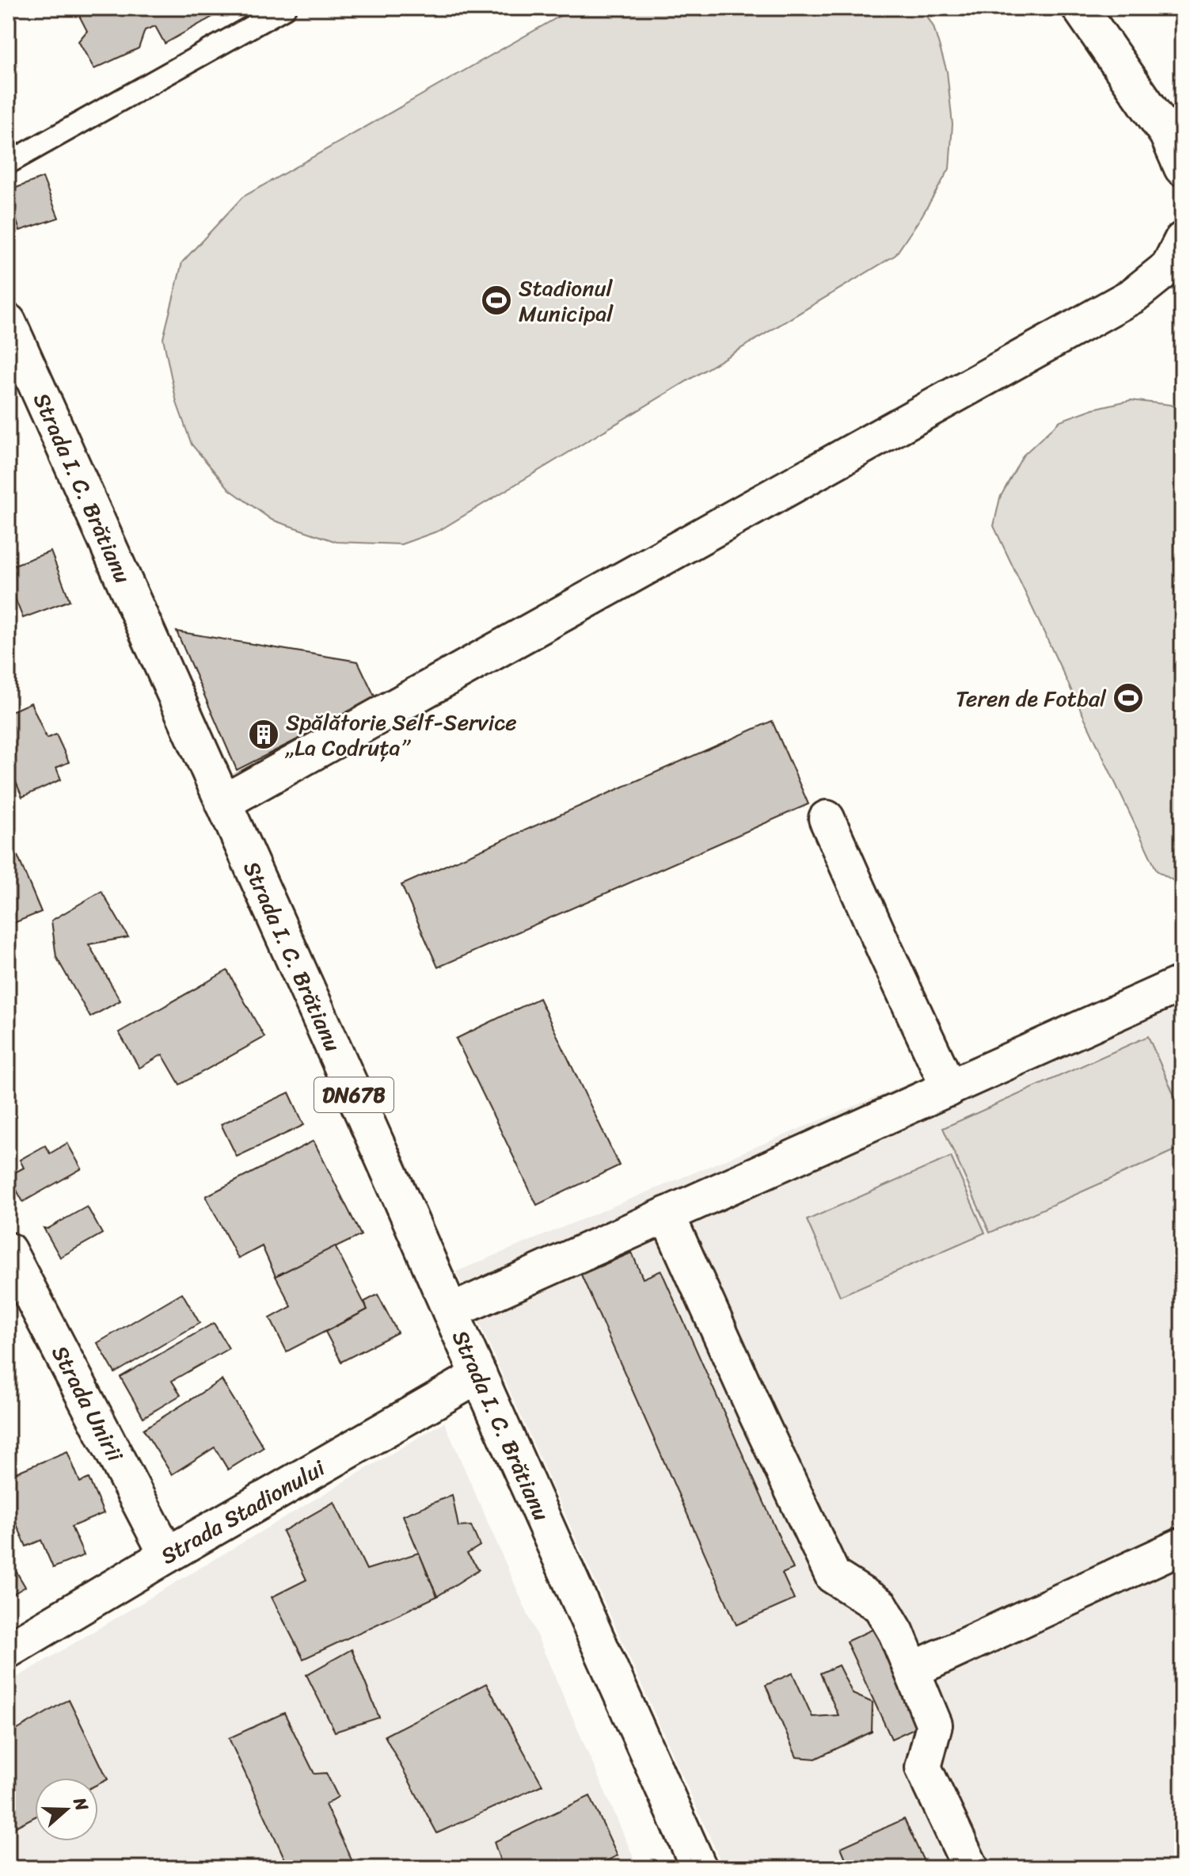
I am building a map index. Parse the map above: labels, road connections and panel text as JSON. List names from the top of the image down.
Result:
{
  "streets": {
    "street": [
      "Strada I. C. Brătianu",
      "DN67B",
      "Strada Unirii",
      "Strada Stadionului"
    ]
  },
  "crossings": [
    ["Strada I. C. Brătianu", "Strada Stadionului"],
    ["Strada Unirii", "Strada Stadionului"]
  ],
  "places": {
    "sports": ["Stadionul Municipal", "Teren de Fotbal"],
    "building": ["Spălătorie Self-Service „La Codruța”"]
  },
  "north": "right"
}
